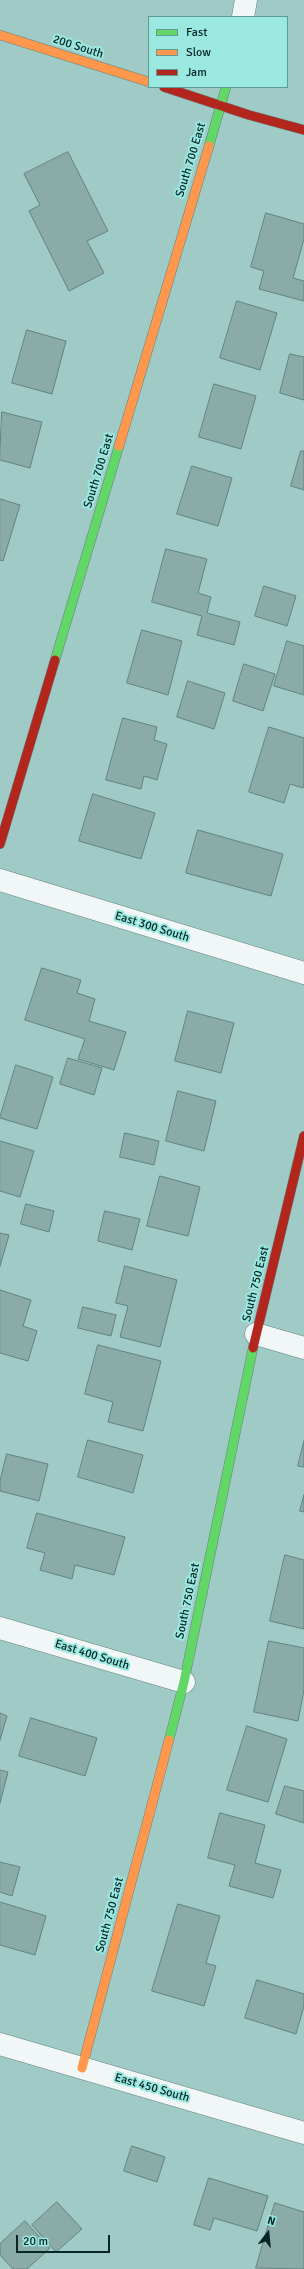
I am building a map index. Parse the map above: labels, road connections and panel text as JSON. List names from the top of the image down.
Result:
{
  "streets": {
    "street": [
      "200 South",
      "South 700 East",
      "East 300 South",
      "South 750 East",
      "East 400 South",
      "East 450 South"
    ]
  },
  "crossings": [
    ["South 750 East", "East 400 South"],
    ["South 750 East", "East 450 South"]
  ],
  "legend": ["Fast", "Slow", "Jam"],
  "scale_bar": "20 m",
  "north": "top"
}
